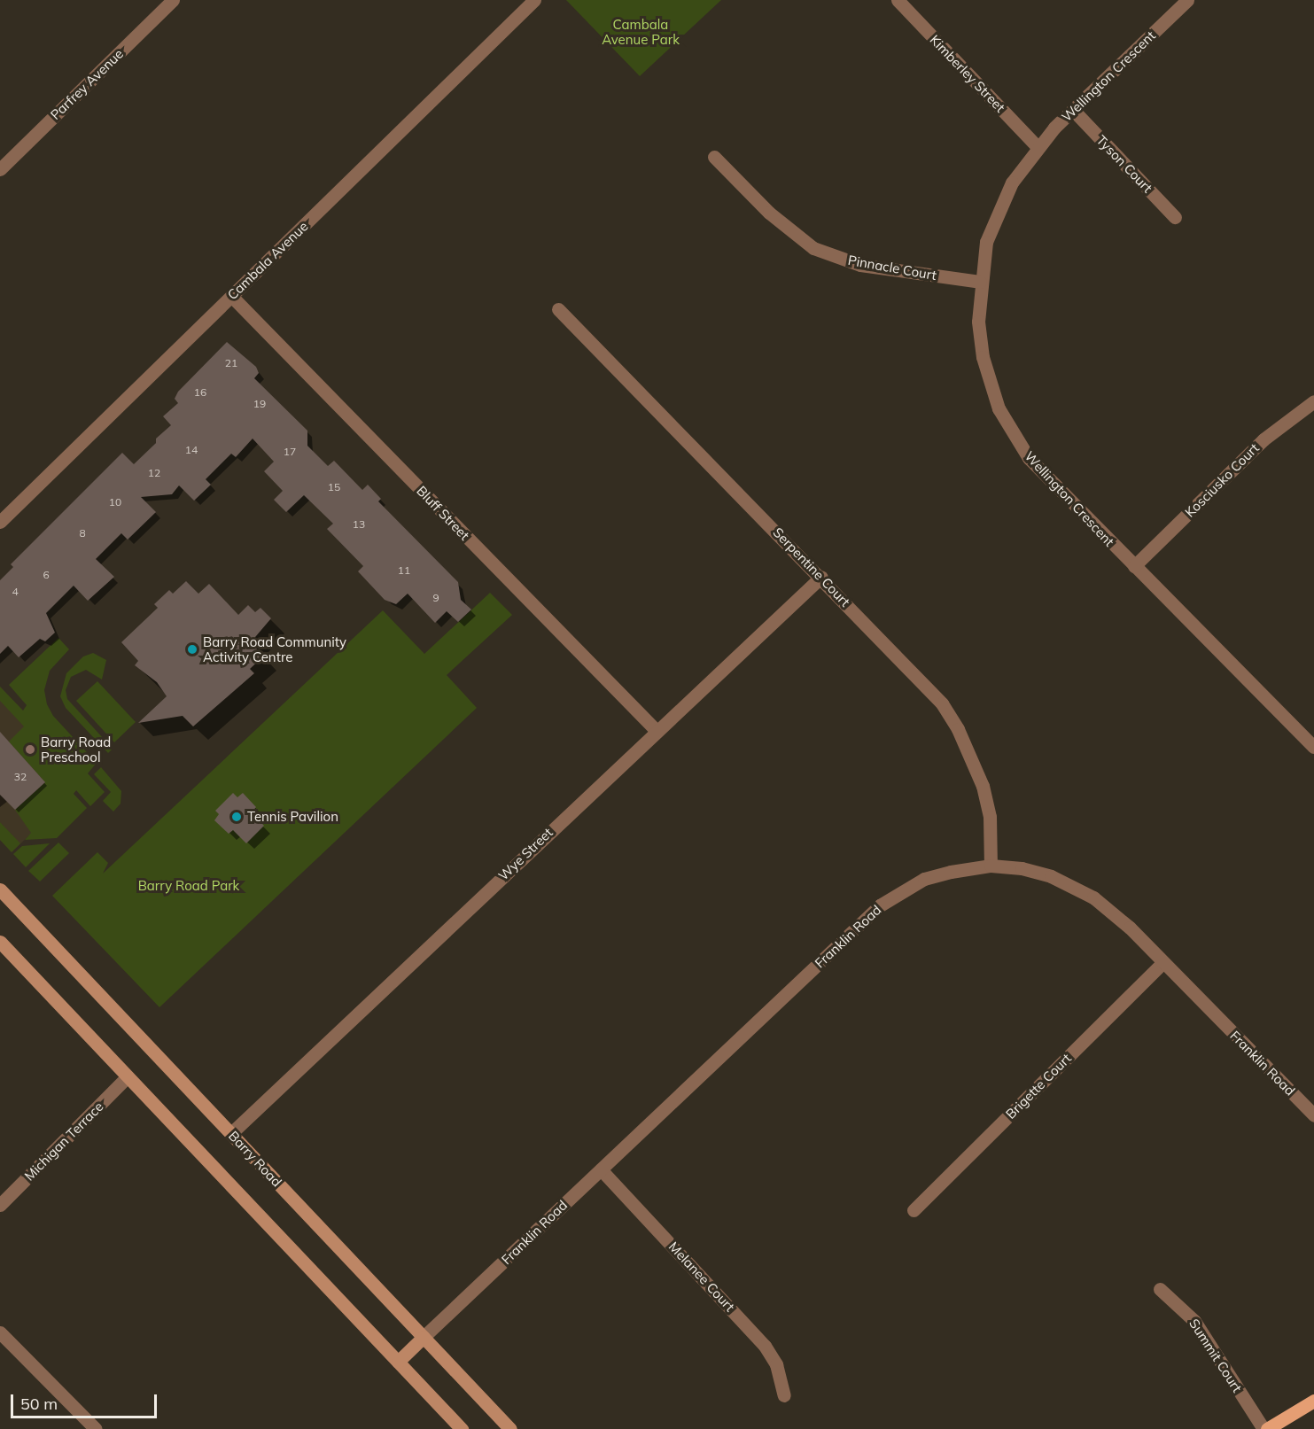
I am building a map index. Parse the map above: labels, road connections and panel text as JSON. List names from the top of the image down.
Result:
{
  "streets": {
    "street": [
      "Kimberley Street",
      "Wellington Crescent",
      "Parfrey Avenue",
      "Tyson Court",
      "Cambala Avenue",
      "Pinnacle Court",
      "Kosciusko Court",
      "Bluff Street",
      "Serpentine Court",
      "Wye Street",
      "Franklin Road",
      "Brigette Court",
      "Michigan Terrace",
      "Barry Road",
      "Melanee Court",
      "Summit Court"
    ]
  },
  "crossings": [
    ["Kimberley Street", "Wellington Crescent"],
    ["Wellington Crescent", "Tyson Court"],
    ["Wellington Crescent", "Pinnacle Court"],
    ["Wellington Crescent", "Kosciusko Court"],
    ["Cambala Avenue", "Bluff Street"],
    ["Bluff Street", "Wye Street"],
    ["Serpentine Court", "Wye Street"],
    ["Serpentine Court", "Franklin Road"],
    ["Wye Street", "Barry Road"],
    ["Franklin Road", "Brigette Court"],
    ["Franklin Road", "Barry Road"],
    ["Franklin Road", "Melanee Court"]
  ],
  "parks": ["Cambala Avenue Park", "Barry Road Park"],
  "places": ["Barry Road Community Activity Centre", "Barry Road Preschool", "Tennis Pavilion"],
  "house_numbers": [
    "21",
    "16",
    "19",
    "14",
    "17",
    "12",
    "15",
    "10",
    "13",
    "8",
    "11",
    "6",
    "4",
    "9",
    "32"
  ],
  "scale_bar": "50 m"
}
